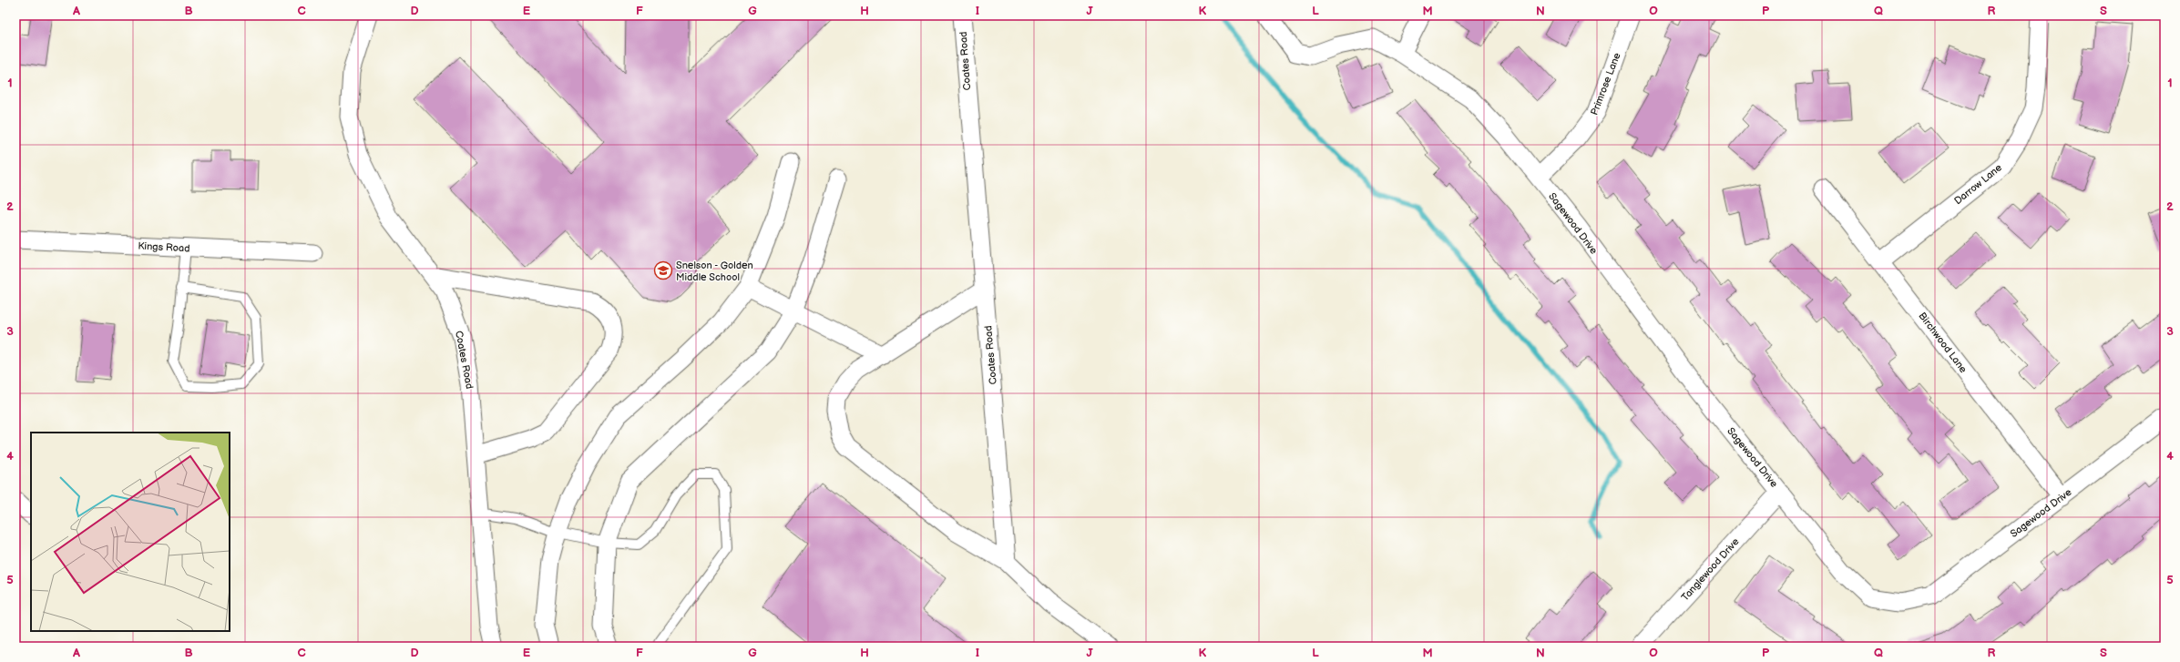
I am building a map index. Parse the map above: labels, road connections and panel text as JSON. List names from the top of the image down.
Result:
{
  "streets": {
    "street": [
      "Coates Road",
      "Primrose Lane",
      "Darrow Lane",
      "Sagewood Drive",
      "Kings Road",
      "Birchwood Lane",
      "Tanglewood Drive"
    ]
  },
  "crossings": [
    ["Primrose Lane", "Sagewood Drive"],
    ["Darrow Lane", "Birchwood Lane"],
    ["Sagewood Drive", "Birchwood Lane"],
    ["Sagewood Drive", "Tanglewood Drive"]
  ],
  "places": {
    "school or university": ["Snelson - Golden Middle School"]
  },
  "grid": {
    "columns": [
      "A",
      "B",
      "C",
      "D",
      "E",
      "F",
      "G",
      "H",
      "I",
      "J",
      "K",
      "L",
      "M",
      "N",
      "O",
      "P",
      "Q",
      "R",
      "S"
    ],
    "rows": [
      "1",
      "2",
      "3",
      "4",
      "5"
    ]
  }
}
